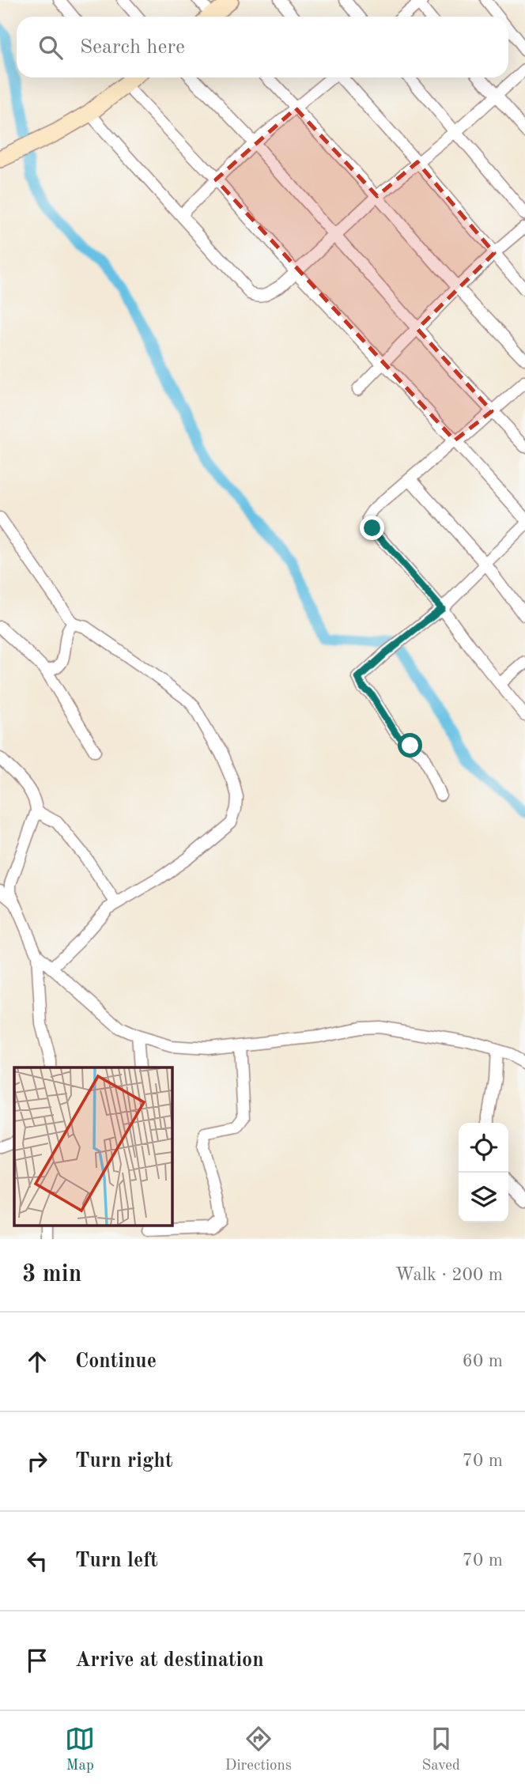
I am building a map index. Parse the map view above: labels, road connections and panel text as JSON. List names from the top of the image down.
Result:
{
  "page": {
    "search": "Search here",
    "heading": ["3 min", "Walk · 200 m"],
    "list": [
      ["Continue", "60 m"],
      ["Turn right", "70 m"],
      ["Turn left", "70 m"],
      "Arrive at destination"
    ],
    "nav": ["Map", "Directions", "Saved"]
  }
}
